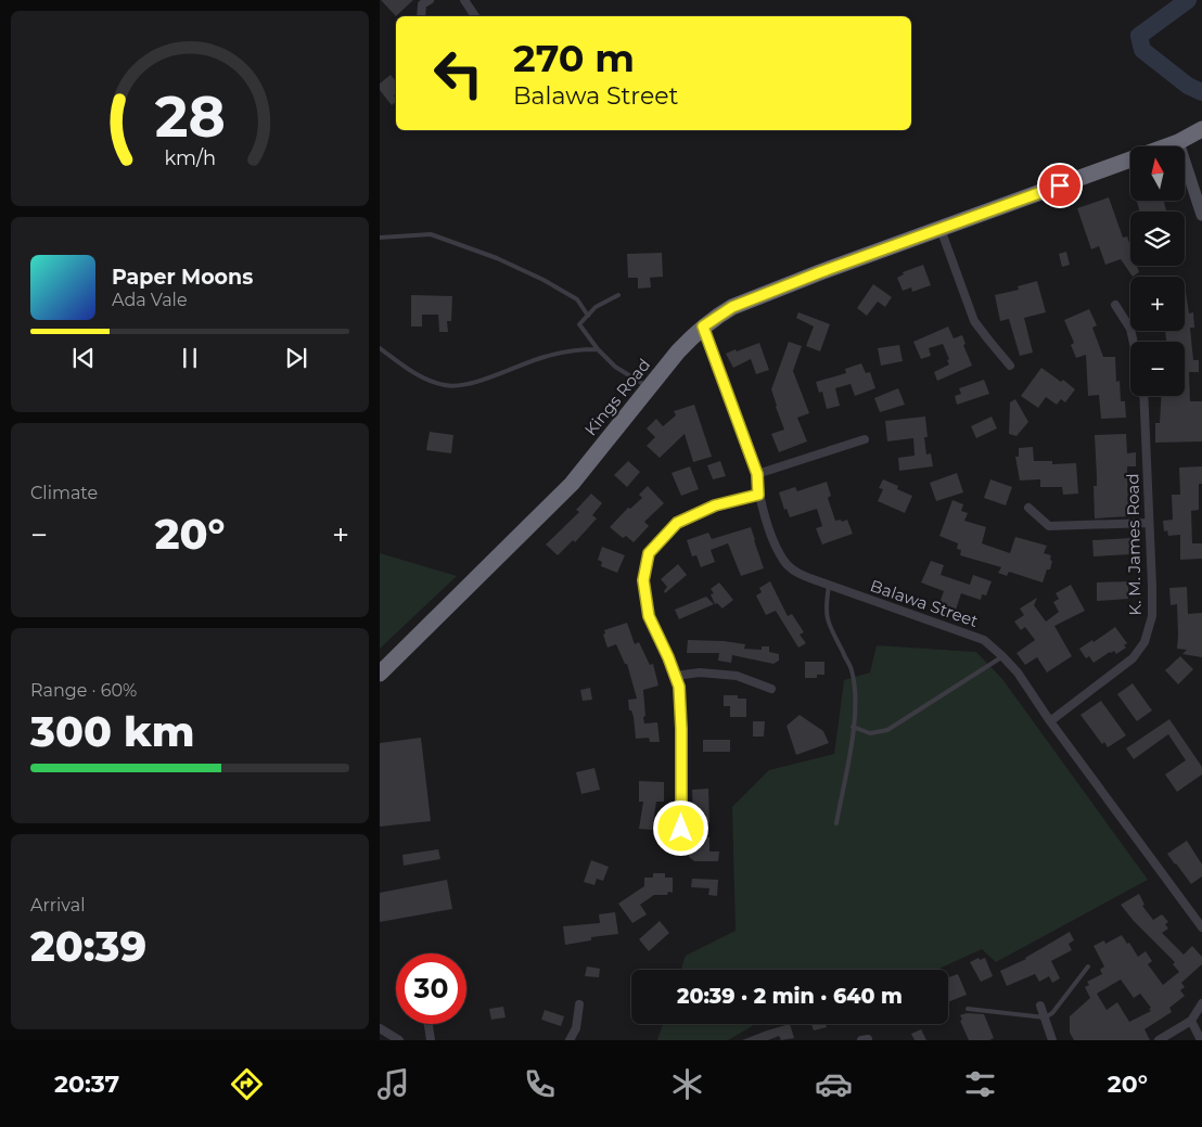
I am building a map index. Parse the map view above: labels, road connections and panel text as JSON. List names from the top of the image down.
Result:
{
  "streets": {
    "highway": ["Kings Road"],
    "street": ["K. M. James Road", "Balawa Street"]
  },
  "crossings": [
    ["Kings Road", "Balawa Street"],
    ["K. M. James Road", "Balawa Street"]
  ],
  "north": "top",
  "page": {
    "turn": ["270 m", "Balawa Street"],
    "map_buttons": ["+", "−"],
    "song": ["Paper Moons", "Ada Vale"],
    "tile": [
      "Climate",
      ["Range · 60%", "300 km"],
      ["Arrival", "20:39"]
    ],
    "heat": ["−", "20°", "+"],
    "limit": "30",
    "trip": "20:39 · 2 min · 640 m",
    "tabs": ["20:37", "20°"],
    "gauge": ["28", "km/h"]
  }
}
